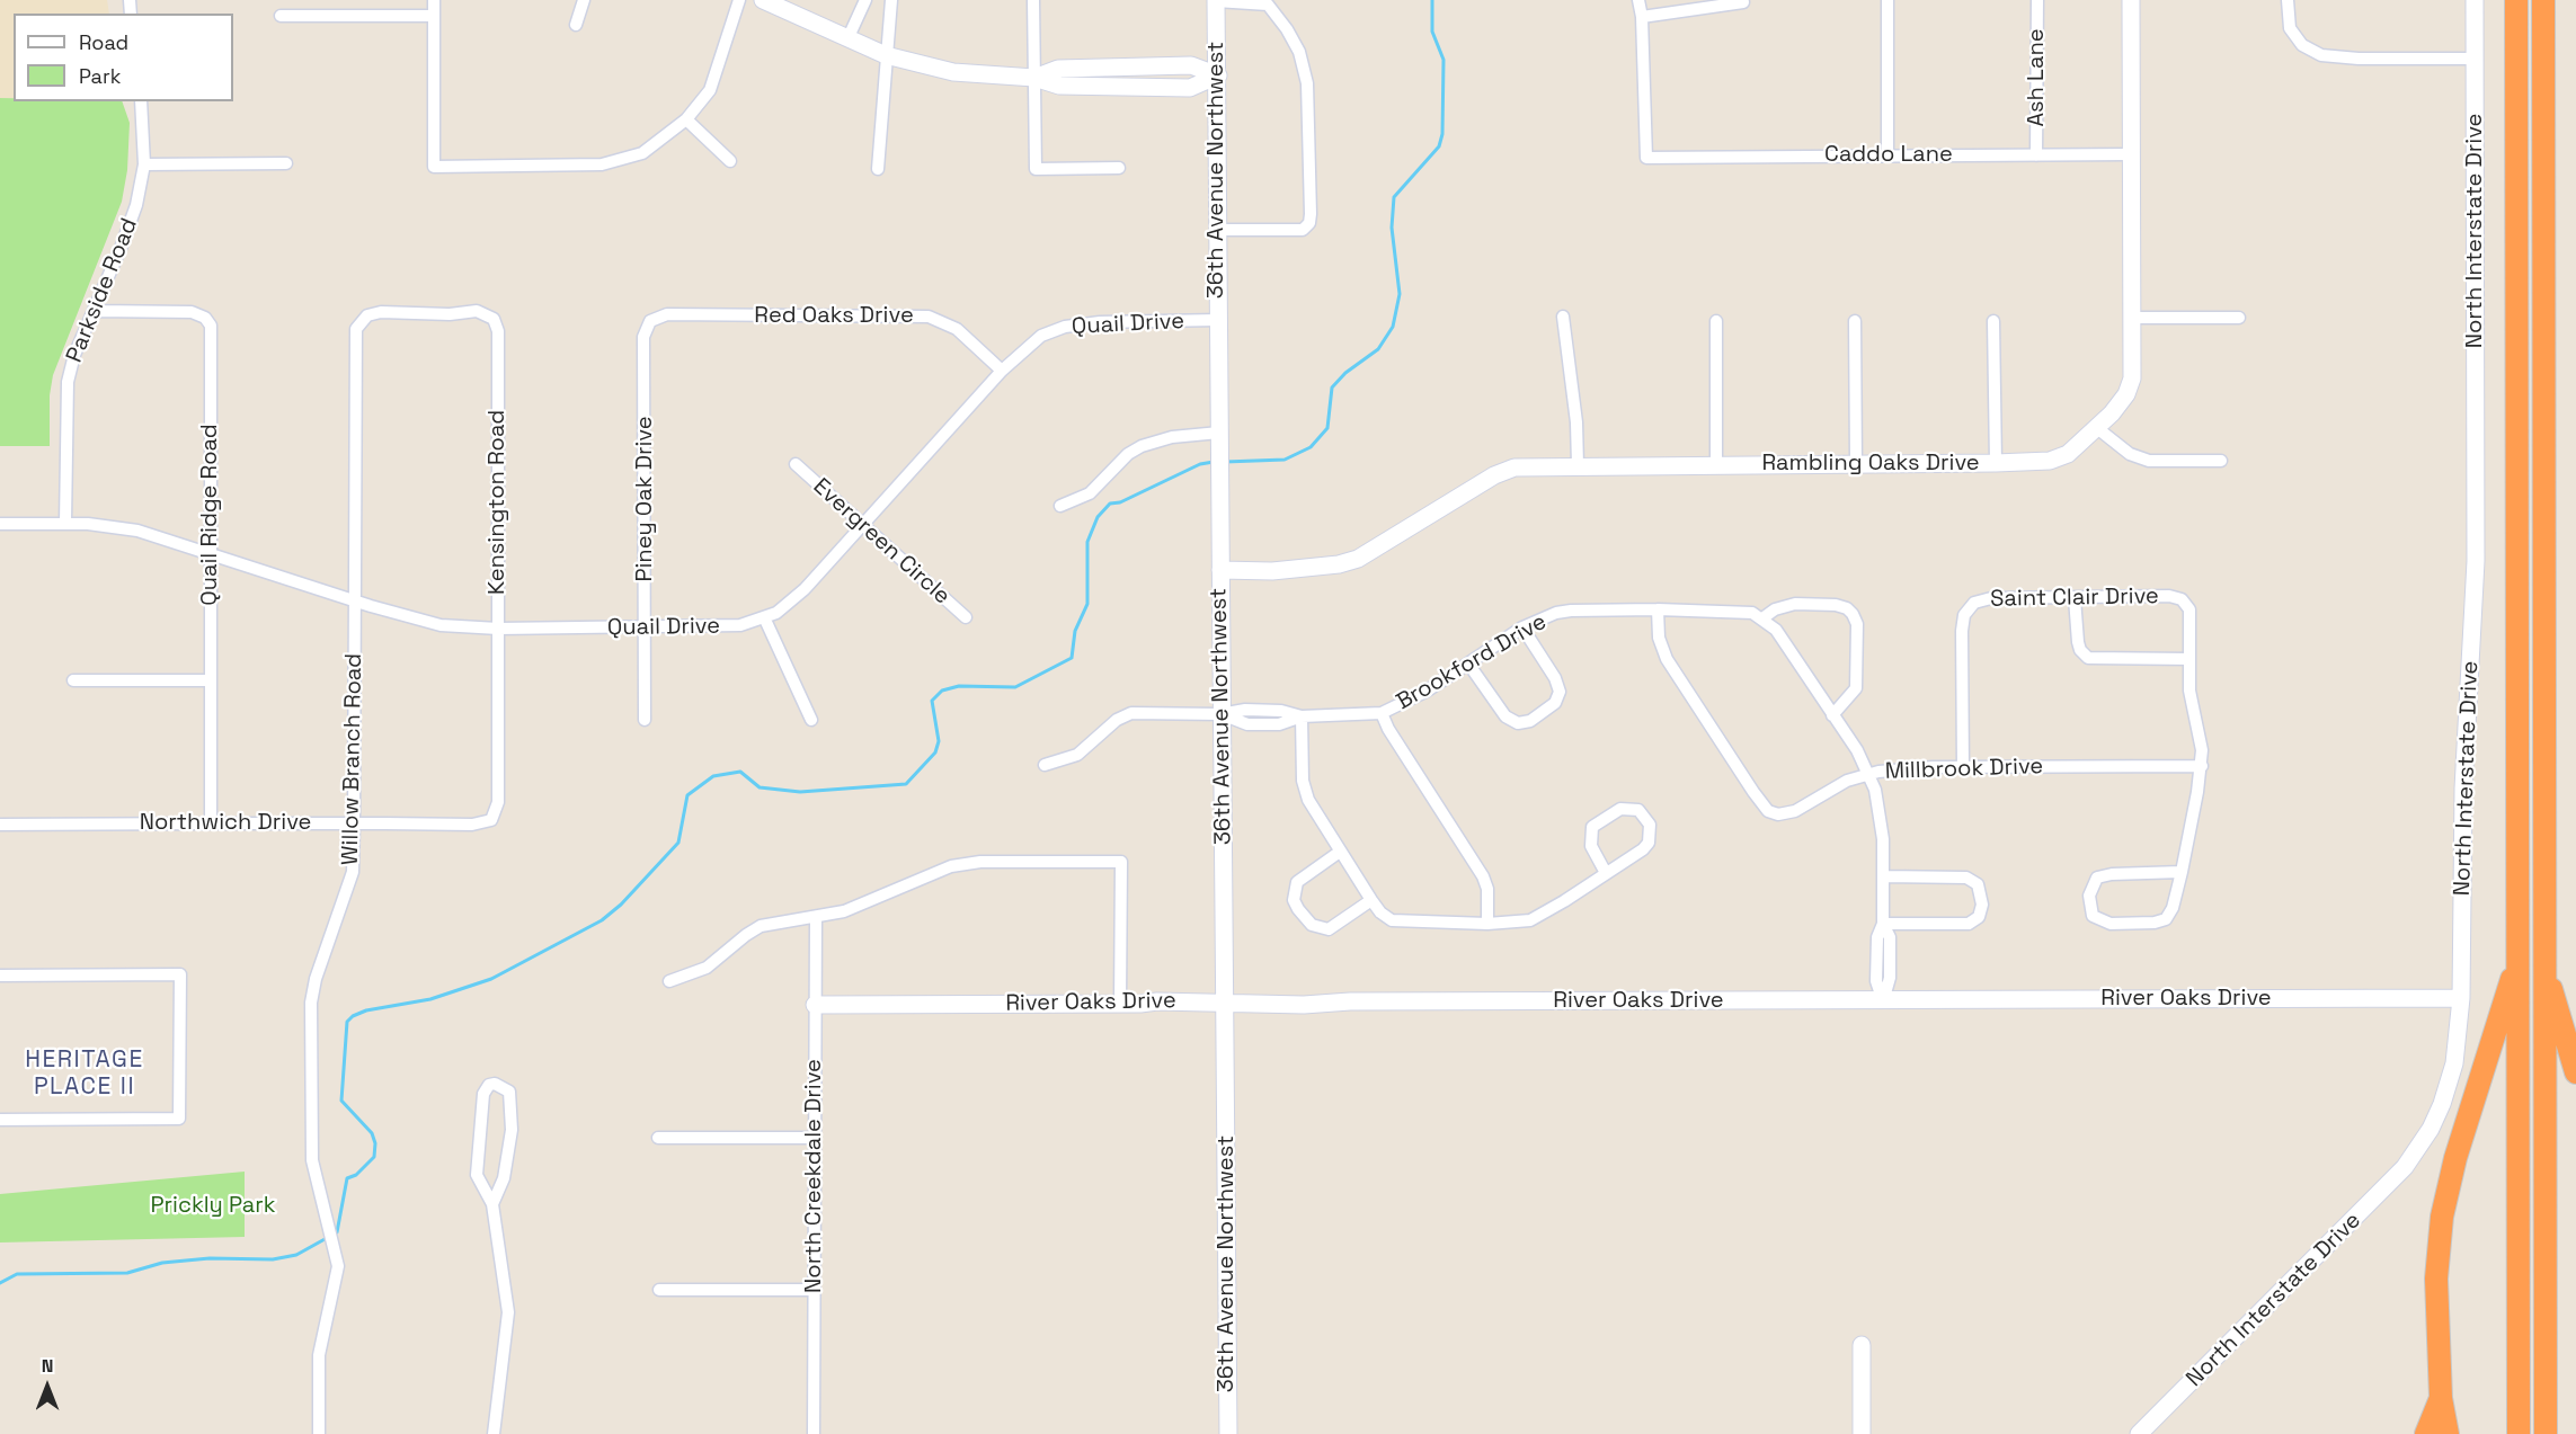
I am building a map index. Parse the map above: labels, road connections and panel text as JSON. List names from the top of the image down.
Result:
{
  "streets": {
    "street": [
      "Ash Lane",
      "Caddo Lane",
      "36th Avenue Northwest",
      "North Interstate Drive",
      "Parkside Road",
      "Red Oaks Drive",
      "Quail Drive",
      "Rambling Oaks Drive",
      "Piney Oak Drive",
      "Kensington Road",
      "Quail Ridge Road",
      "Evergreen Circle",
      "Saint Clair Drive",
      "Brookford Drive",
      "Willow Branch Road",
      "Millbrook Drive",
      "Northwich Drive",
      "River Oaks Drive",
      "North Creekdale Drive"
    ]
  },
  "crossings": [
    ["Ash Lane", "Caddo Lane"],
    ["Caddo Lane", "Rambling Oaks Drive"],
    ["36th Avenue Northwest", "Quail Drive"],
    ["36th Avenue Northwest", "Rambling Oaks Drive"],
    ["36th Avenue Northwest", "Brookford Drive"],
    ["36th Avenue Northwest", "River Oaks Drive"],
    ["North Interstate Drive", "River Oaks Drive"],
    ["Parkside Road", "Quail Drive"],
    ["Parkside Road", "Quail Ridge Road"],
    ["Red Oaks Drive", "Quail Drive"],
    ["Red Oaks Drive", "Piney Oak Drive"],
    ["Quail Drive", "Piney Oak Drive"],
    ["Quail Drive", "Kensington Road"],
    ["Quail Drive", "Quail Ridge Road"],
    ["Quail Drive", "Evergreen Circle"],
    ["Quail Drive", "Willow Branch Road"],
    ["Kensington Road", "Willow Branch Road"],
    ["Kensington Road", "Northwich Drive"],
    ["Quail Ridge Road", "Northwich Drive"],
    ["Saint Clair Drive", "Millbrook Drive"],
    ["Brookford Drive", "Millbrook Drive"],
    ["Willow Branch Road", "Northwich Drive"],
    ["River Oaks Drive", "North Creekdale Drive"]
  ],
  "districts": ["HERITAGE PLACE II"],
  "parks": ["Prickly Park"],
  "legend": ["Road", "Park"],
  "north": "top"
}
